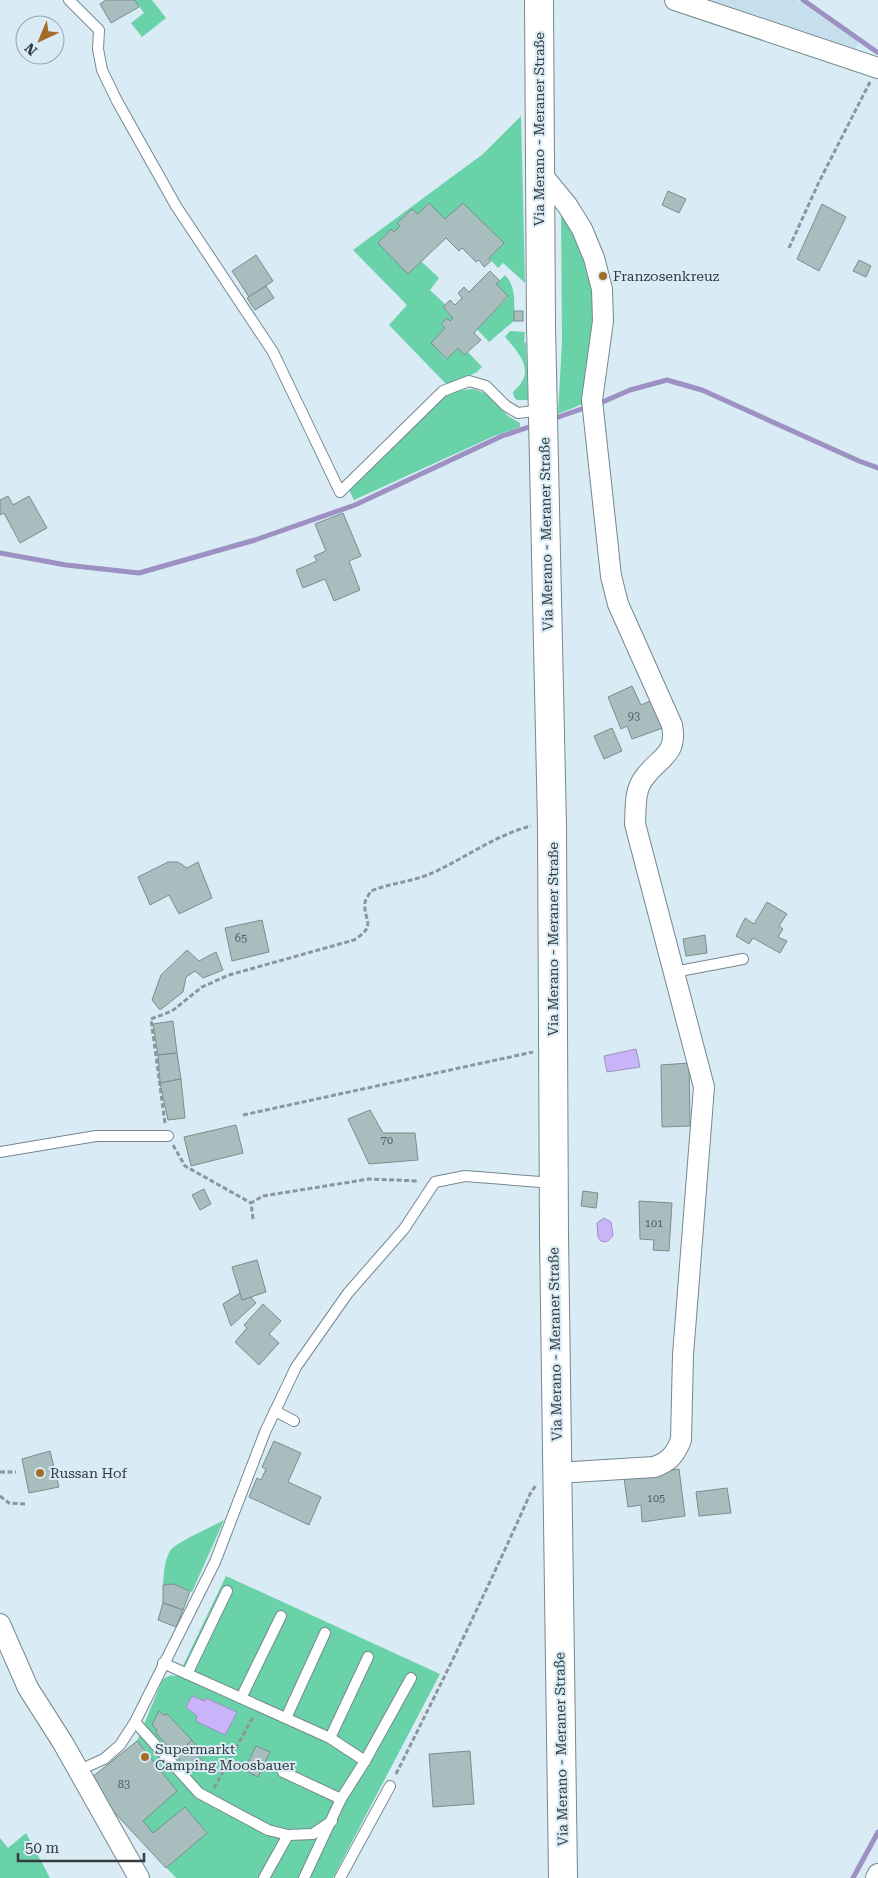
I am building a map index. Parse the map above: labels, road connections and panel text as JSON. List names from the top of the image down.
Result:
{
  "streets": {
    "main road": ["Via Merano - Meraner Straße"]
  },
  "places": ["Franzosenkreuz", "Russan Hof", "Supermarkt Camping Moosbauer"],
  "house_numbers": [
    "93",
    "65",
    "70",
    "101",
    "105",
    "83"
  ],
  "scale_bar": "50 m",
  "north": "bottom left"
}
